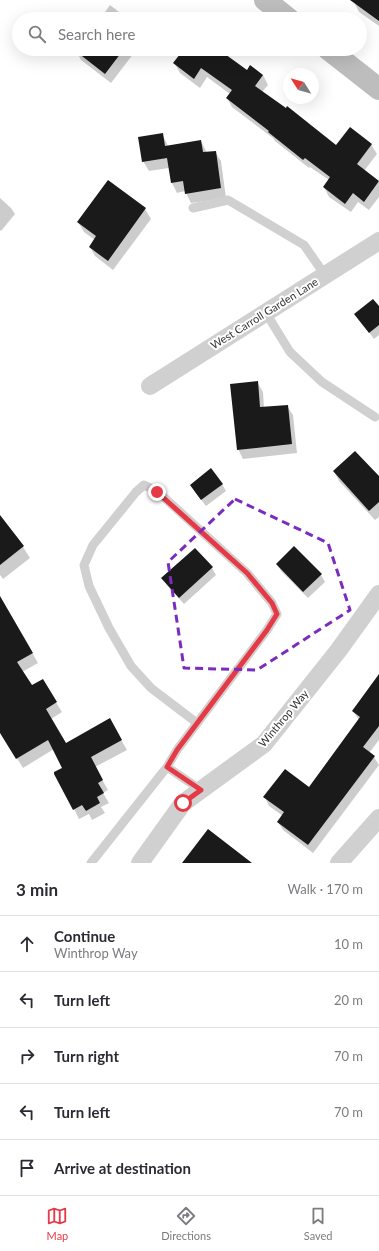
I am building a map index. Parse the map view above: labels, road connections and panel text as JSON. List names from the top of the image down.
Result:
{
  "streets": {
    "street": ["West Carroll Garden Lane", "Winthrop Way"]
  },
  "north": "top left",
  "page": {
    "search": "Search here",
    "heading": ["3 min", "Walk · 170 m"],
    "list": [
      ["Continue", "Winthrop Way", "10 m"],
      ["Turn left", "20 m"],
      ["Turn right", "70 m"],
      ["Turn left", "70 m"],
      "Arrive at destination"
    ],
    "nav": ["Map", "Directions", "Saved"]
  }
}
